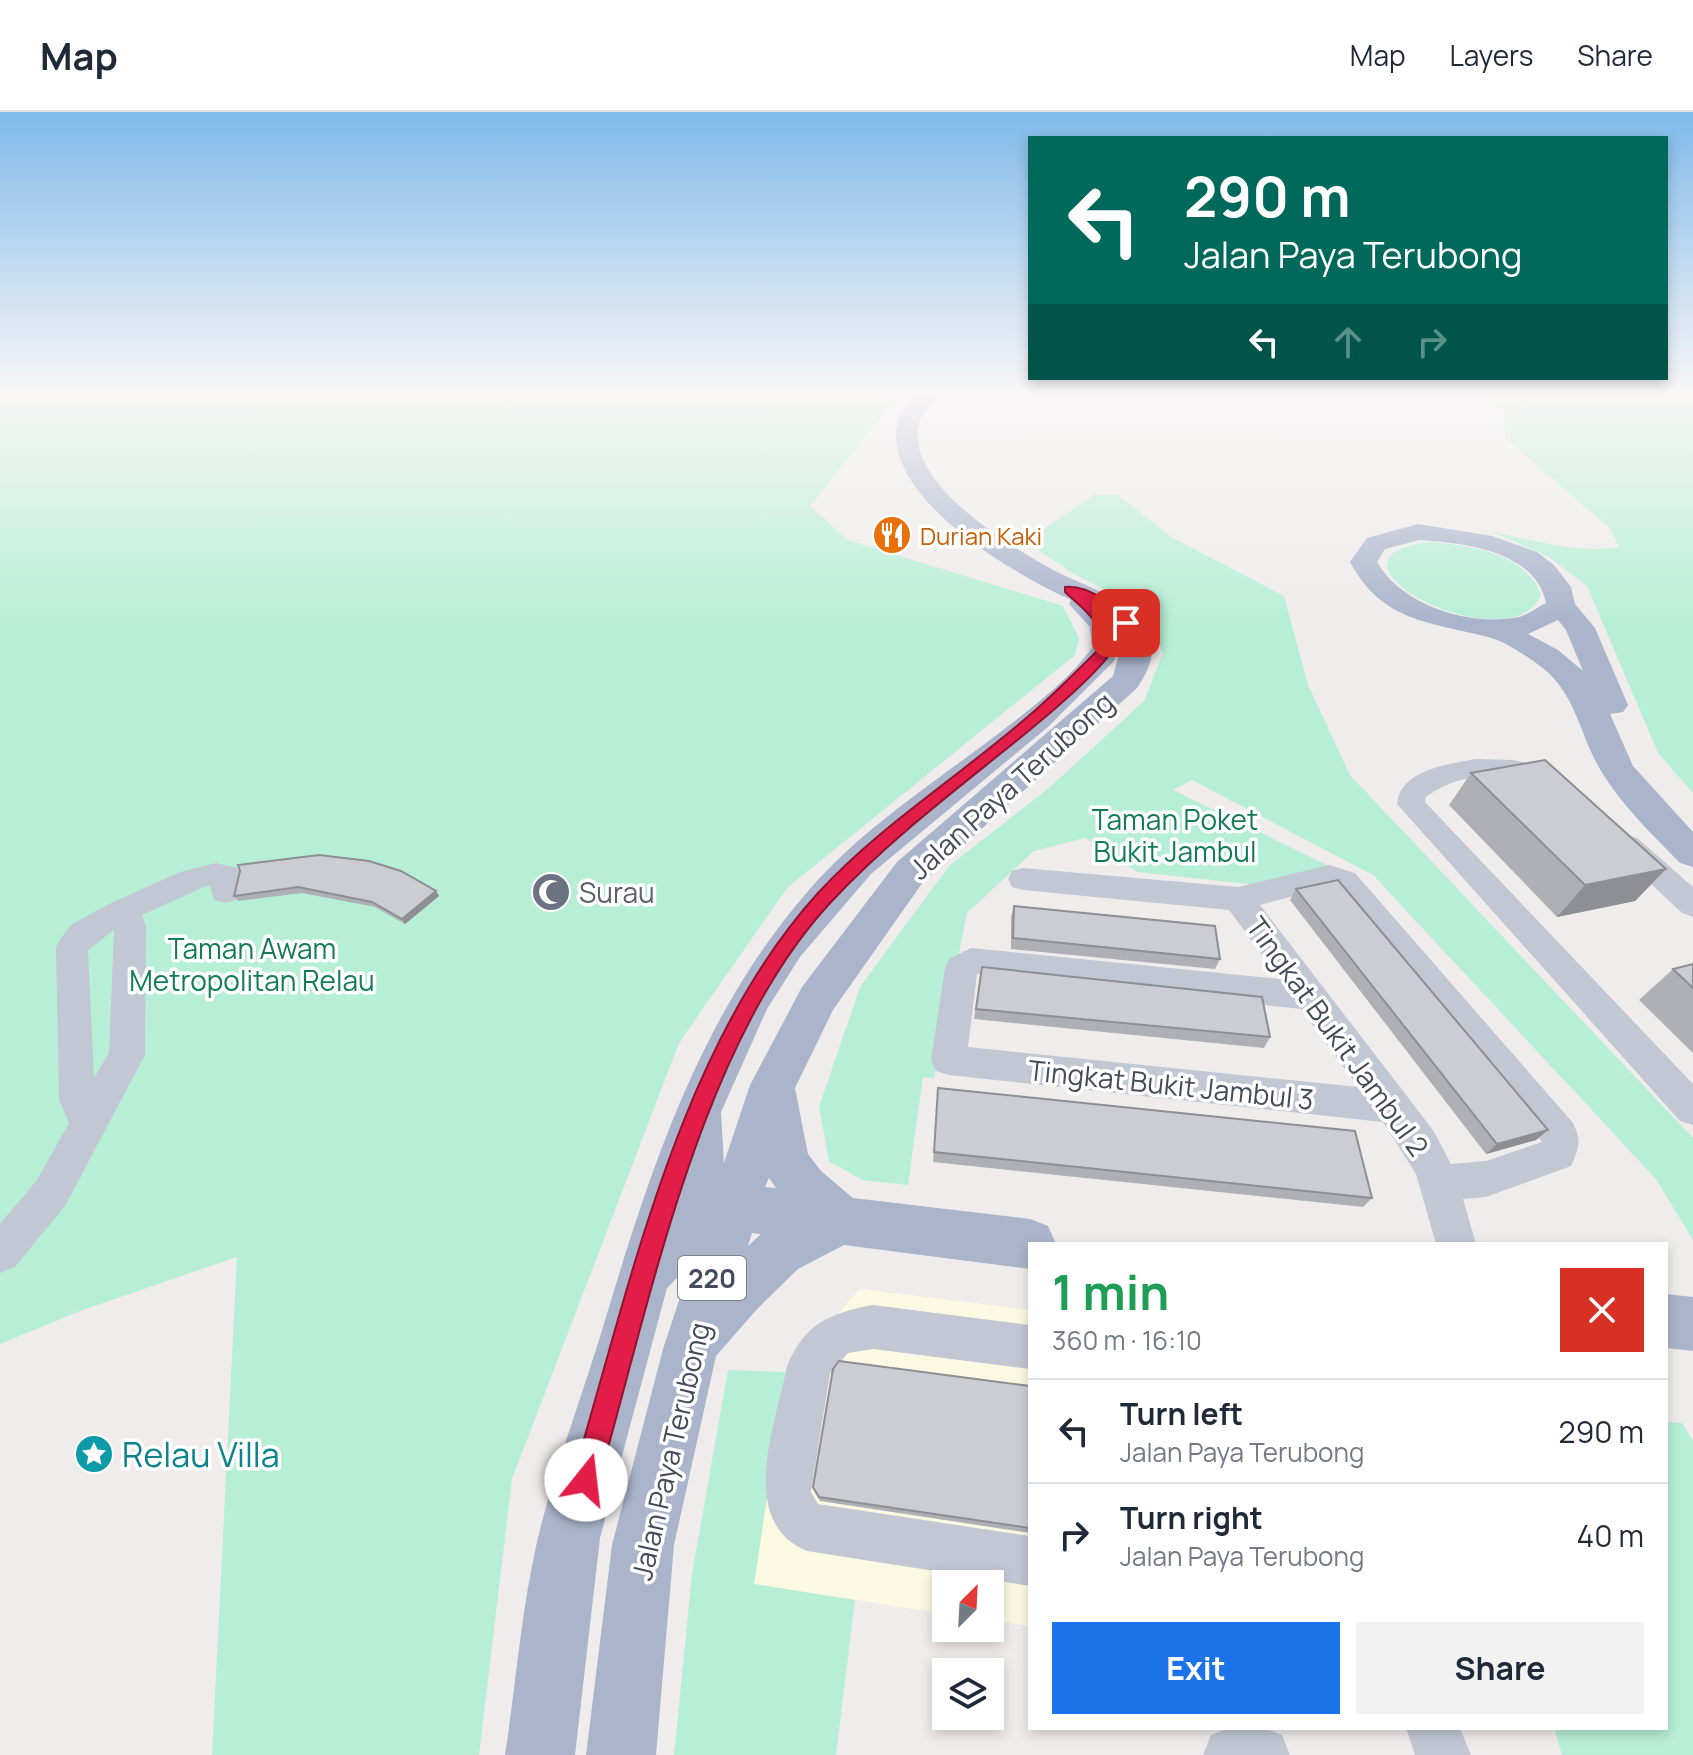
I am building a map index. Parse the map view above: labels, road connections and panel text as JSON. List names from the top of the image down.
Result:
{
  "streets": {
    "main road": ["Jalan Paya Terubong", "220"],
    "street": ["Tingkat Bukit Jambul 2", "Tingkat Bukit Jambul 3"]
  },
  "crossings": [
    ["Jalan Paya Terubong", "220"],
    ["Tingkat Bukit Jambul 2", "Tingkat Bukit Jambul 3"]
  ],
  "parks": ["Taman Poket Bukit Jambul", "Taman Awam Metropolitan Relau"],
  "places": {
    "restaurant": ["Durian Kaki"],
    "mosque": ["Surau"],
    "place": ["Relau Villa"]
  },
  "north": "top right",
  "page": {
    "header": "Map",
    "nav": ["Map", "Layers", "Share"],
    "turn": ["290 m", "Jalan Paya Terubong"],
    "heading": ["1 min", "360 m · 16:10"],
    "list": [
      {
        "name": "Turn left",
        "note": "Jalan Paya Terubong",
        "value": "290 m"
      },
      {
        "name": "Turn right",
        "note": "Jalan Paya Terubong",
        "value": "40 m"
      }
    ],
    "buttons": ["Exit", "Share"]
  }
}
